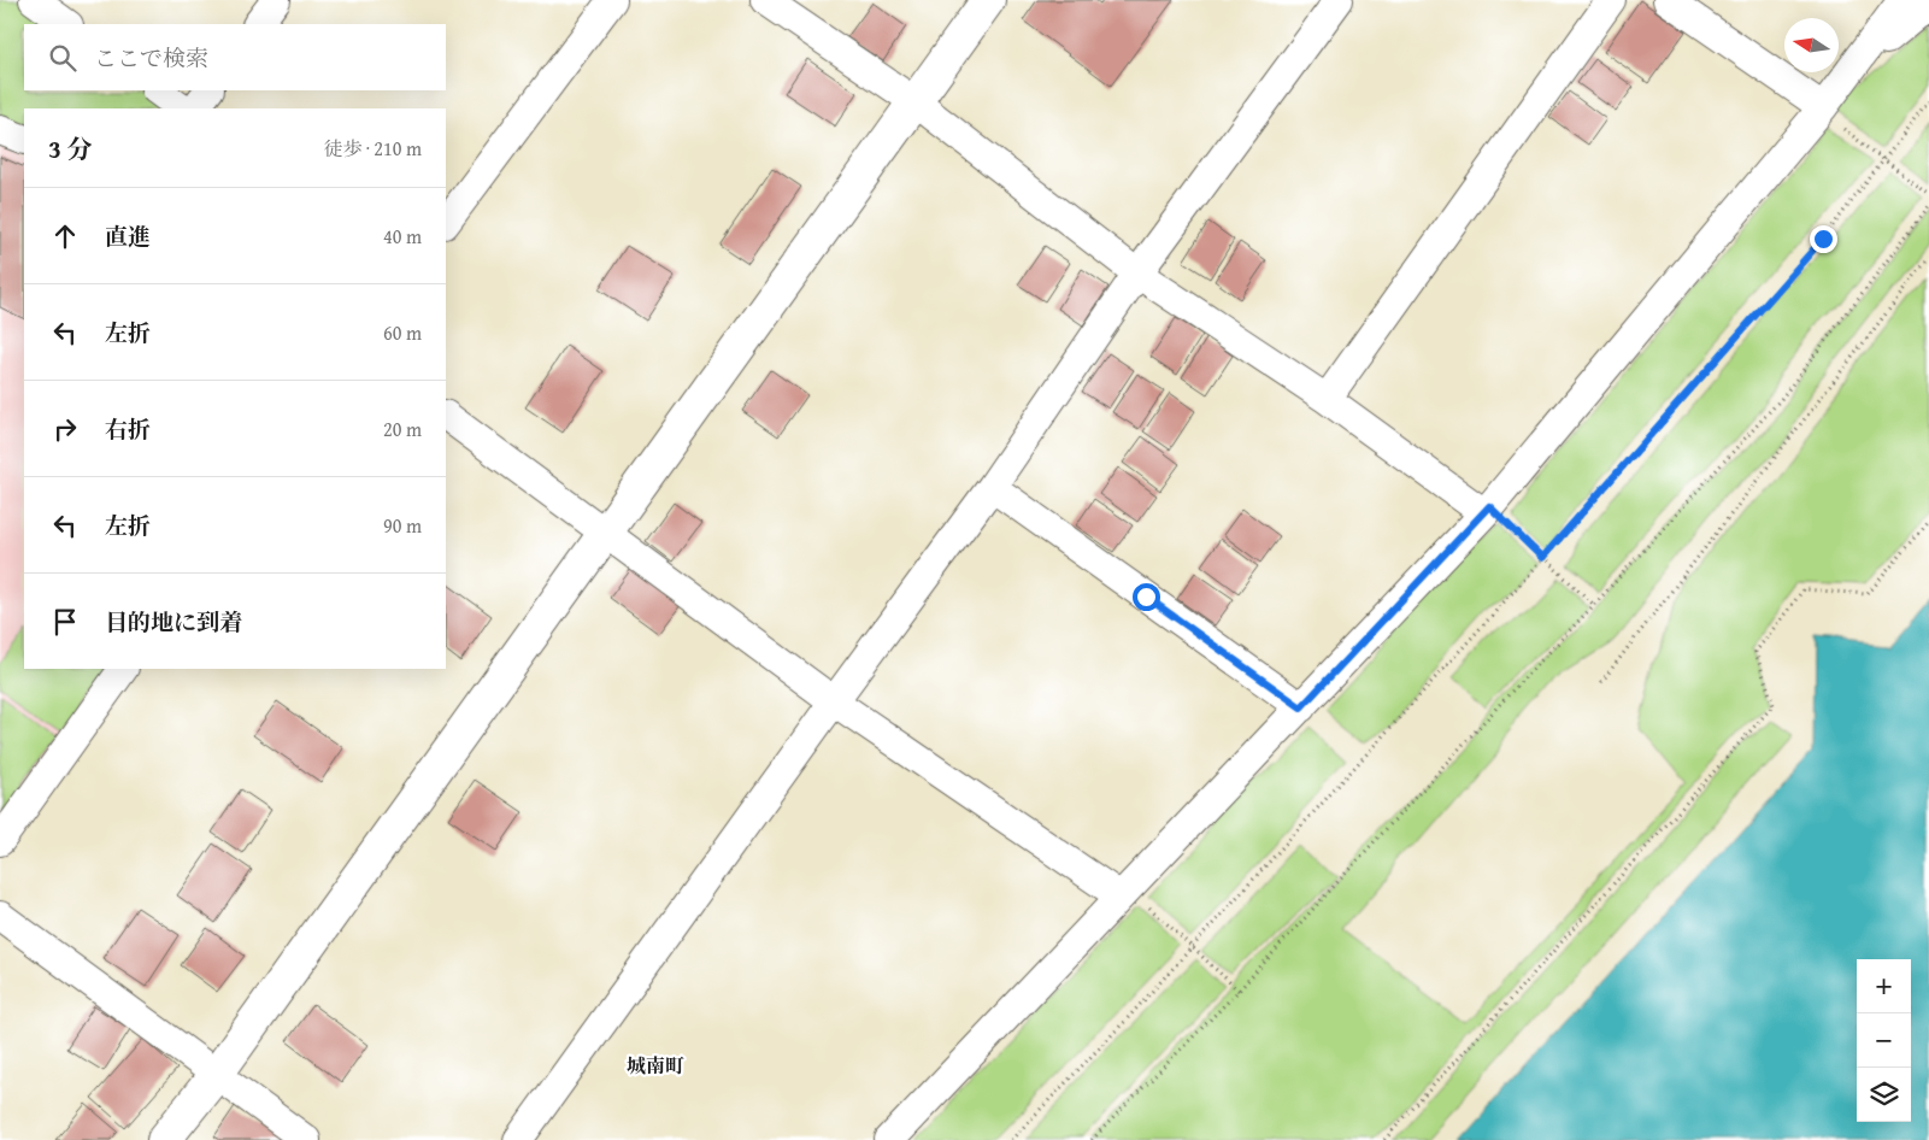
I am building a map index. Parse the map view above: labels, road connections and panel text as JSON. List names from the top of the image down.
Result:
{
  "districts": ["城南町"],
  "north": "left",
  "page": {
    "search": "ここで検索",
    "heading": ["3 分", "徒歩 · 210 m"],
    "list": [
      ["直進", "40 m"],
      ["左折", "60 m"],
      ["右折", "20 m"],
      ["左折", "90 m"],
      "目的地に到着"
    ],
    "map_buttons": ["+", "−"]
  }
}
